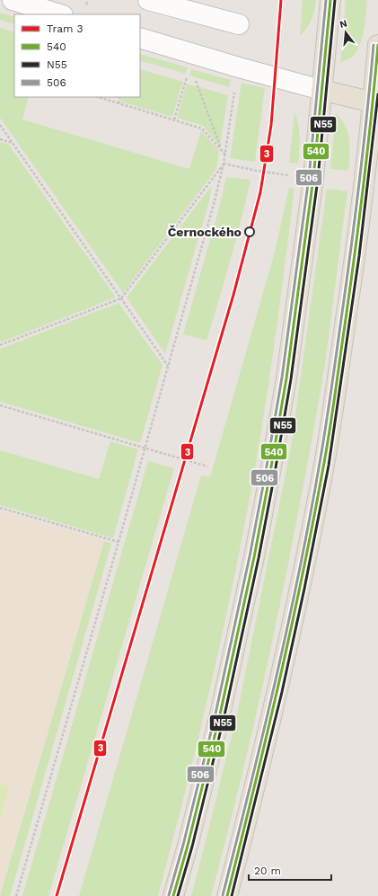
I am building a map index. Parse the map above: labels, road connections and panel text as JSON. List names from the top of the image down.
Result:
{
  "places": ["Černockého"],
  "lines": [
    "tram line 3",
    "transit line 540",
    "transit line N55",
    "transit line 506"
  ],
  "legend": [
    "Tram 3",
    "540",
    "N55",
    "506"
  ],
  "scale_bar": "20 m",
  "north": "top"
}
